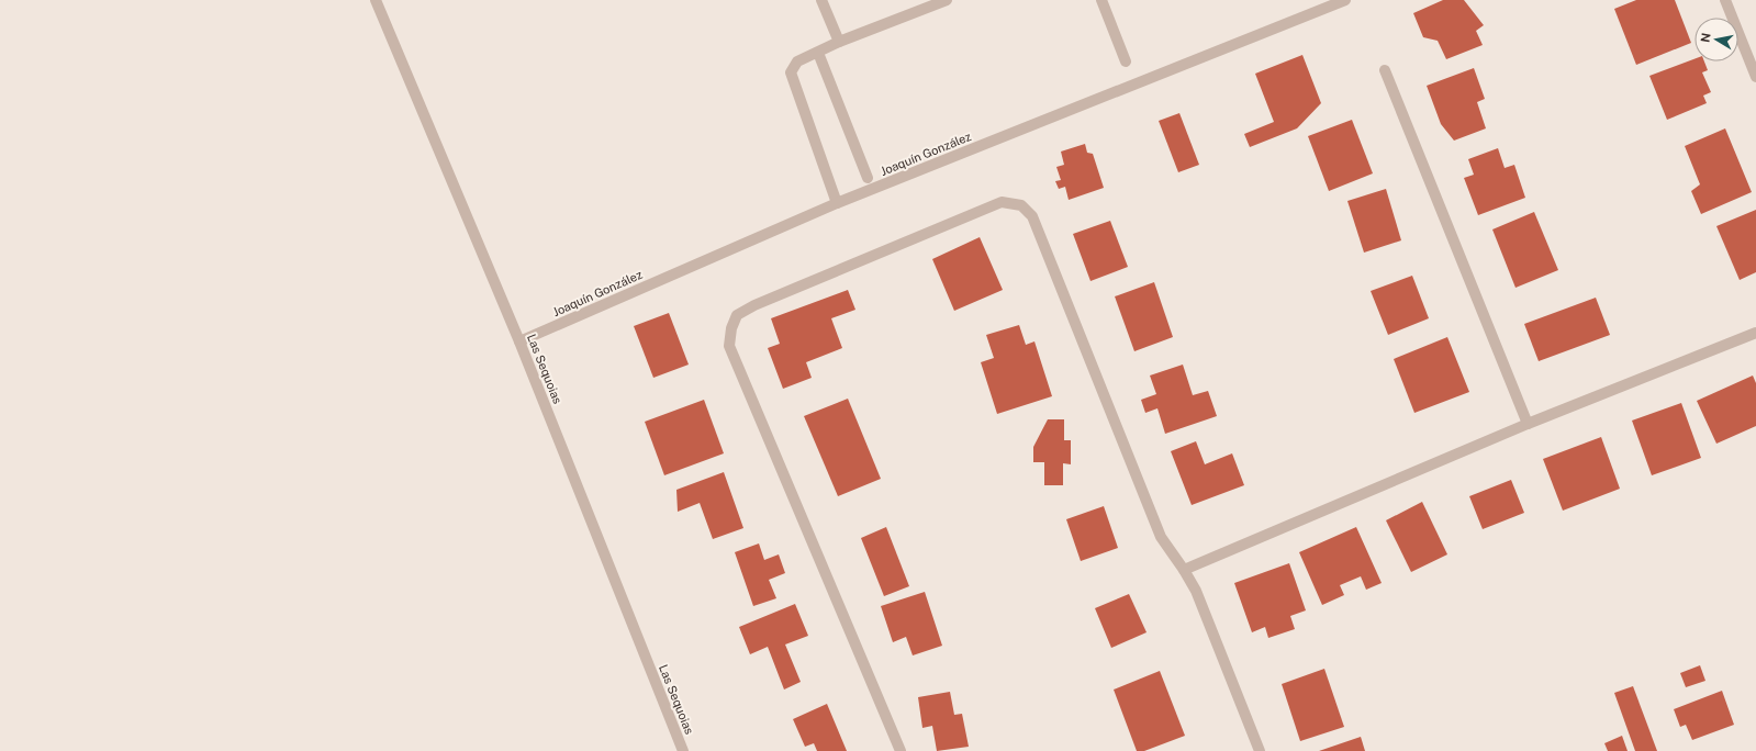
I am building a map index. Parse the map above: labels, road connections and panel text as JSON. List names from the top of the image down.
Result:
{
  "streets": {
    "street": ["Joaquín González", "Las Sequoias"]
  },
  "crossings": [
    ["Joaquín González", "Las Sequoias"]
  ],
  "north": "left"
}
